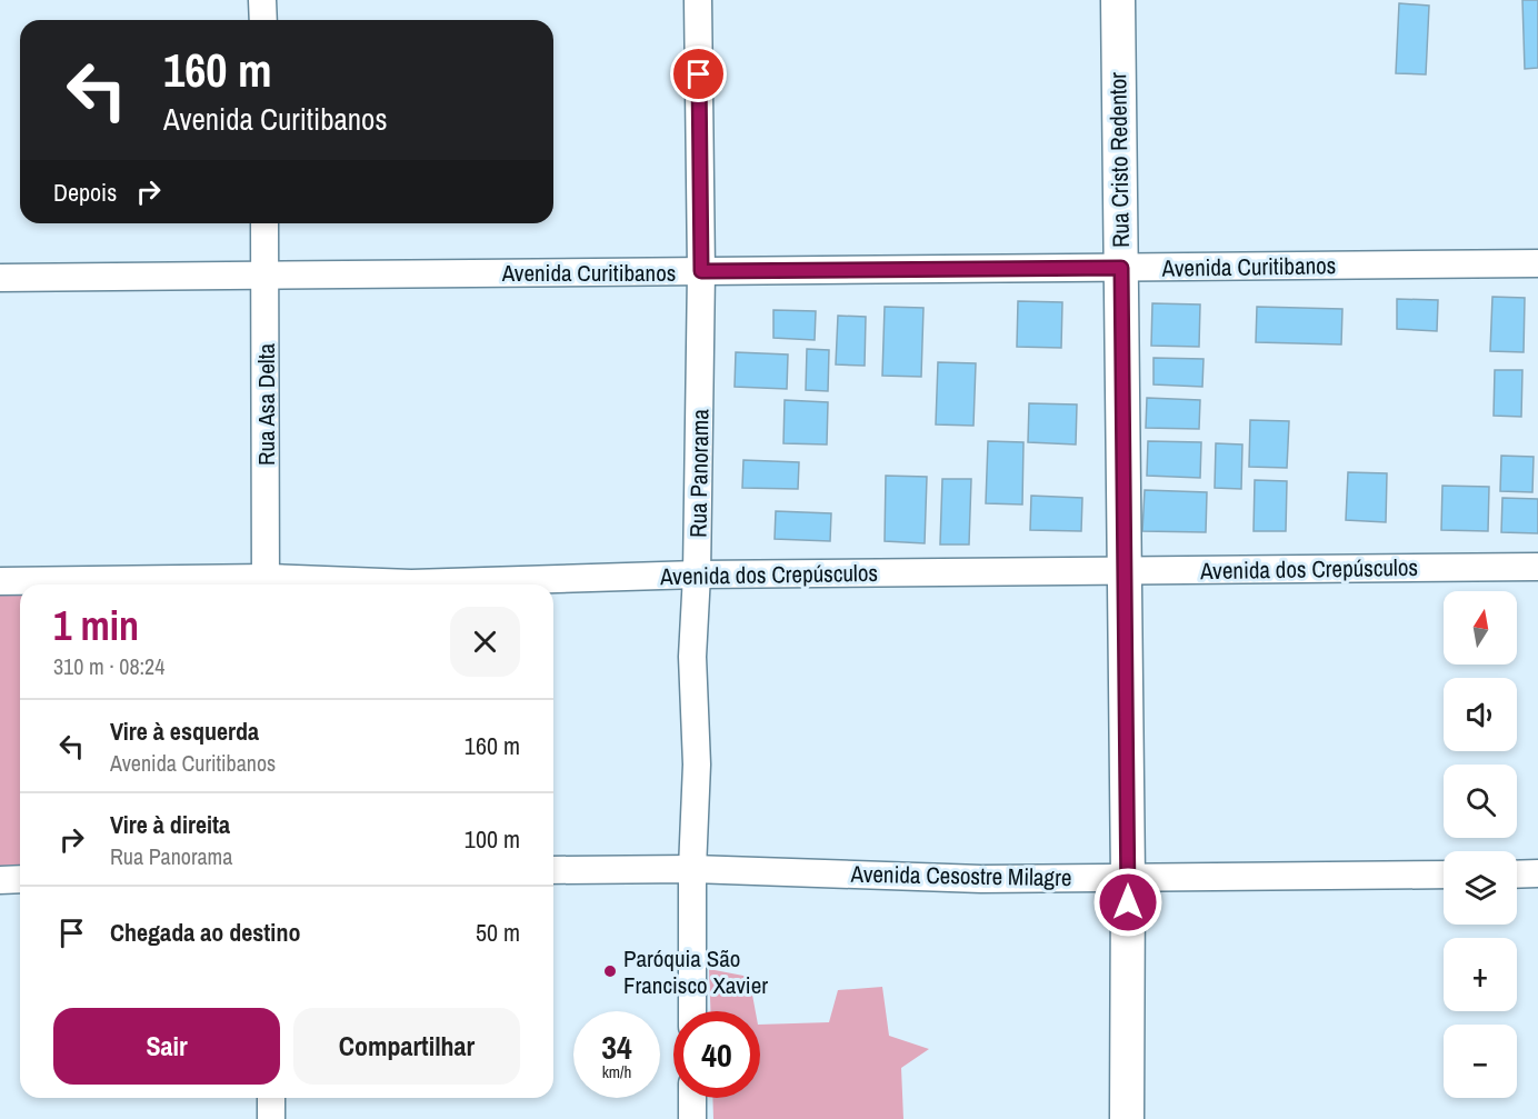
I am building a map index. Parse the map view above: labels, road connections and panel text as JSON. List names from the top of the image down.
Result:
{
  "streets": {
    "street": [
      "Rua Cristo Redentor",
      "Avenida Curitibanos",
      "Rua Asa Delta",
      "Rua Panorama",
      "Avenida dos Crepúsculos",
      "Avenida Cesostre Milagre"
    ]
  },
  "crossings": [
    ["Rua Cristo Redentor", "Avenida Curitibanos"],
    ["Rua Cristo Redentor", "Avenida dos Crepúsculos"],
    ["Rua Cristo Redentor", "Avenida Cesostre Milagre"],
    ["Avenida Curitibanos", "Rua Asa Delta"],
    ["Avenida Curitibanos", "Rua Panorama"],
    ["Rua Asa Delta", "Avenida dos Crepúsculos"],
    ["Rua Panorama", "Avenida dos Crepúsculos"],
    ["Rua Panorama", "Avenida Cesostre Milagre"]
  ],
  "places": ["Paróquia São Francisco Xavier"],
  "north": "top",
  "page": {
    "turn": ["160 m", "Avenida Curitibanos"],
    "then": "Depois",
    "heading": ["1 min", "310 m · 08:24"],
    "map_buttons": ["+", "−"],
    "list": [
      {
        "name": "Vire à esquerda",
        "note": "Avenida Curitibanos",
        "value": "160 m"
      },
      {
        "name": "Vire à direita",
        "note": "Rua Panorama",
        "value": "100 m"
      },
      {
        "name": "Chegada ao destino",
        "value": "50 m"
      }
    ],
    "buttons": ["Sair", "Compartilhar"],
    "speed": "34 km/h",
    "limit": "40"
  }
}
